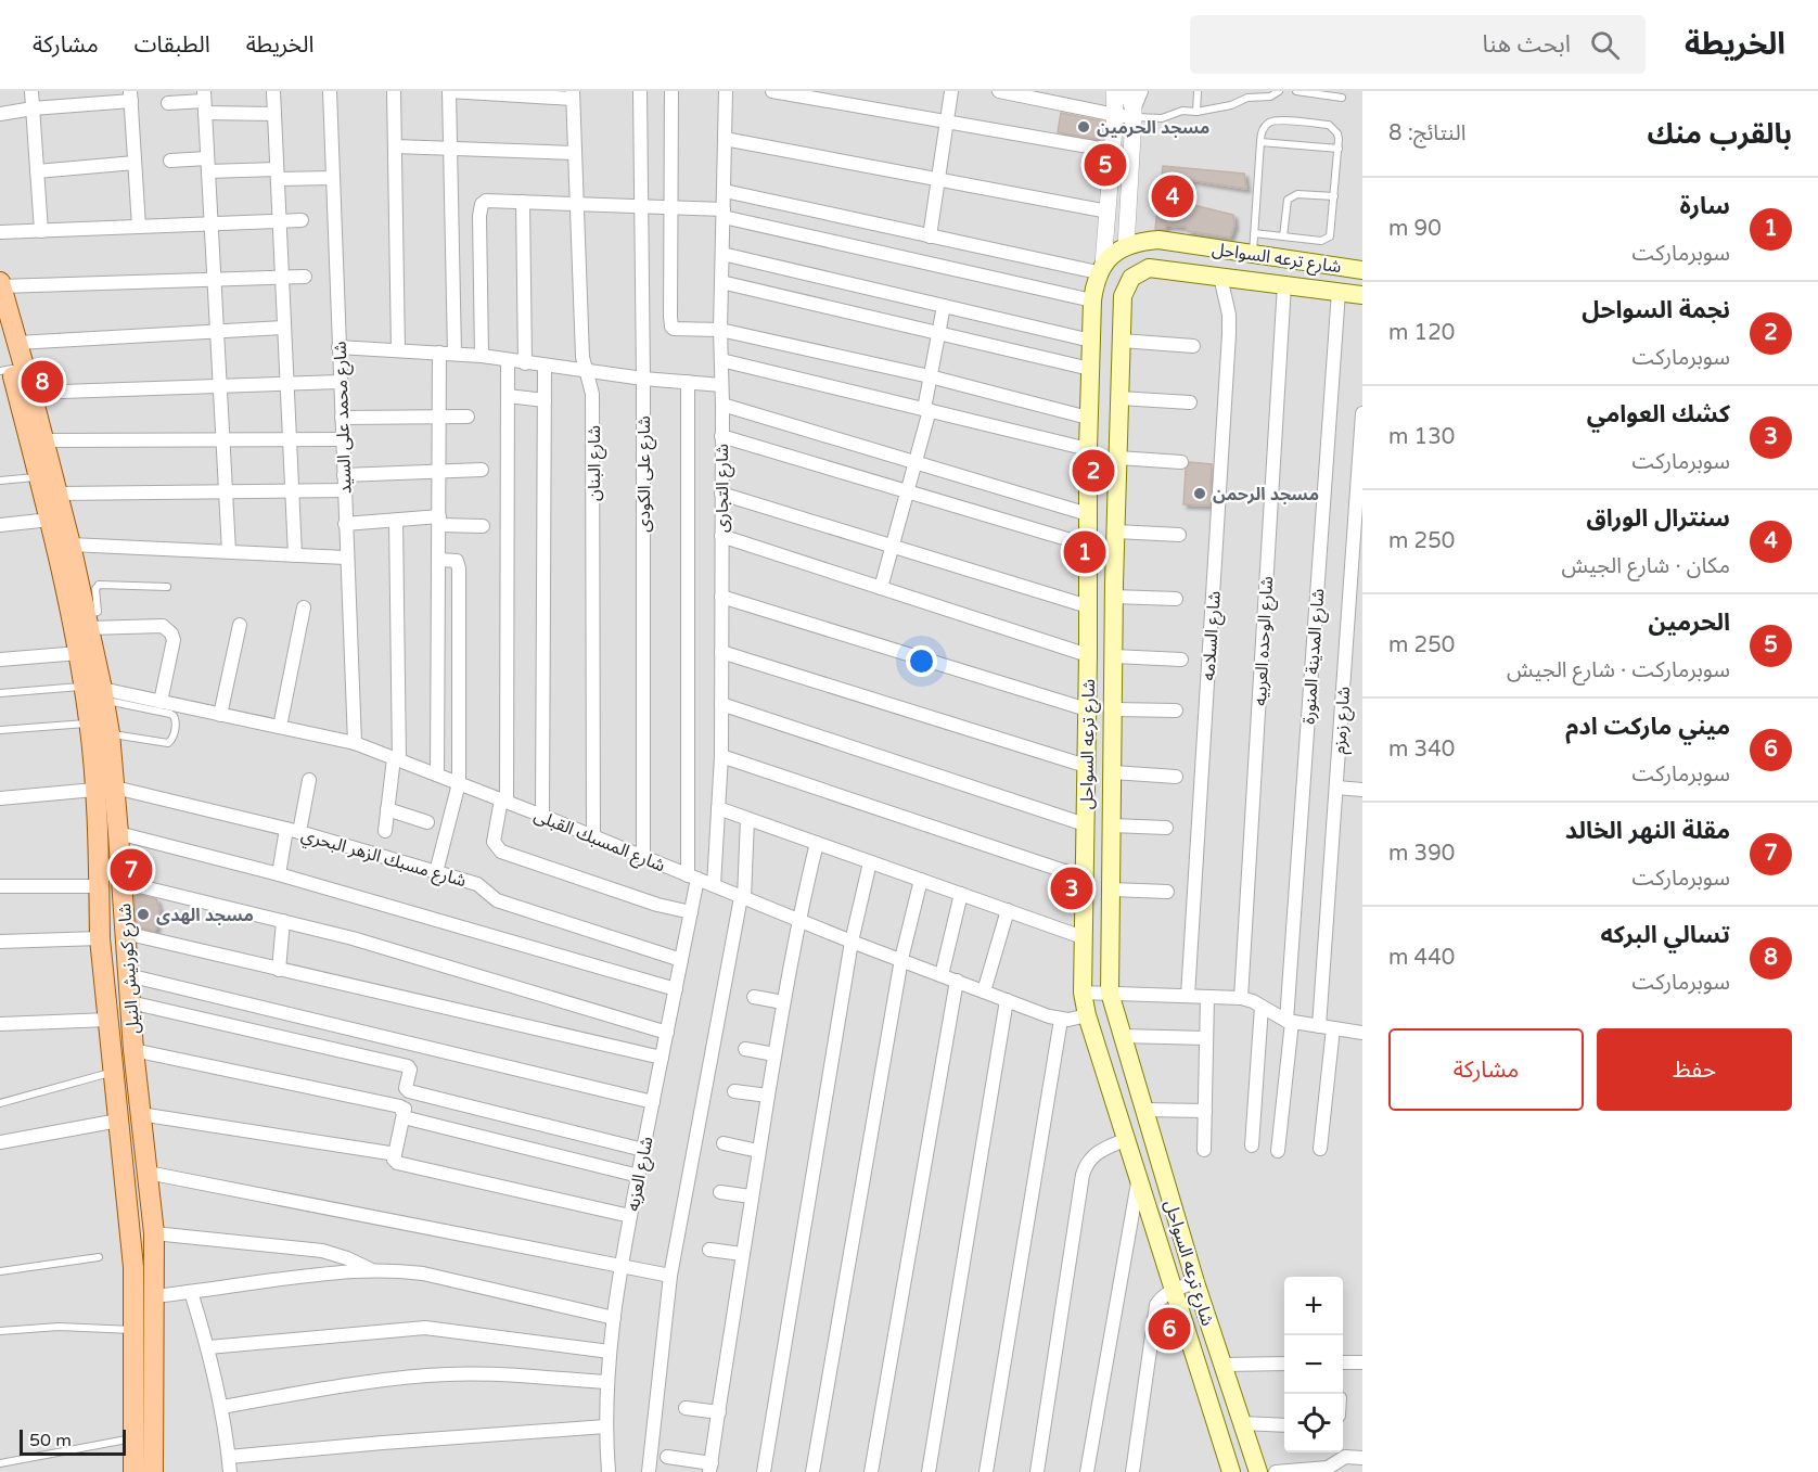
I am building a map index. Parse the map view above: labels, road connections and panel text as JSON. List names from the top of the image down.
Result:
{
  "streets": {
    "main road": ["شارع ترعه السواحل", "شارع كورنيش النيل"],
    "street": [
      "شارع محمد على السيد",
      "شارع البنان",
      "شارع على الكودى",
      "شارع التجارى",
      "شارع السلامه",
      "شارع الوحده العربيه",
      "شارع المدينة المنورة",
      "شارع زمزم",
      "شارع المسبك القبلى",
      "شارع مسبك الزهر البحري",
      "شارع العزبه"
    ]
  },
  "crossings": [
    ["شارع ترعه السواحل", "شارع السلامه"],
    ["شارع ترعه السواحل", "شارع الوحده العربيه"],
    ["شارع ترعه السواحل", "شارع المدينة المنورة"],
    ["شارع ترعه السواحل", "شارع المسبك القبلى"],
    ["شارع محمد على السيد", "شارع المسبك القبلى"],
    ["شارع البنان", "شارع المسبك القبلى"],
    ["شارع على الكودى", "شارع المسبك القبلى"],
    ["شارع التجارى", "شارع المسبك القبلى"],
    ["شارع المسبك القبلى", "شارع كورنيش النيل"],
    ["شارع المسبك القبلى", "شارع العزبه"],
    ["شارع مسبك الزهر البحري", "شارع كورنيش النيل"],
    ["شارع مسبك الزهر البحري", "شارع العزبه"]
  ],
  "places": ["مسجد الحرمين", "مسجد الرحمن", "مسجد الهدى"],
  "scale_bar": "50 m",
  "page": {
    "header": "الخريطة",
    "search": "ابحث هنا",
    "nav": ["الخريطة", "الطبقات", "مشاركة"],
    "heading": ["بالقرب منك", "النتائج: 8"],
    "pins": [
      "5",
      "4",
      "8",
      "2",
      "1",
      "7",
      "3",
      "6"
    ],
    "list": [
      {
        "mark": "1",
        "name": "سارة",
        "note": "سوبرماركت",
        "value": "90 m"
      },
      {
        "mark": "2",
        "name": "نجمة السواحل",
        "note": "سوبرماركت",
        "value": "120 m"
      },
      {
        "mark": "3",
        "name": "كشك العوامي",
        "note": "سوبرماركت",
        "value": "130 m"
      },
      {
        "mark": "4",
        "name": "سنترال الوراق",
        "note": "مكان · شارع الجيش",
        "value": "250 m"
      },
      {
        "mark": "5",
        "name": "الحرمين",
        "note": "سوبرماركت · شارع الجيش",
        "value": "250 m"
      },
      {
        "mark": "6",
        "name": "ميني ماركت ادم",
        "note": "سوبرماركت",
        "value": "340 m"
      },
      {
        "mark": "7",
        "name": "مقلة النهر الخالد",
        "note": "سوبرماركت",
        "value": "390 m"
      },
      {
        "mark": "8",
        "name": "تسالي البركه",
        "note": "سوبرماركت",
        "value": "440 m"
      }
    ],
    "buttons": ["حفظ", "مشاركة"],
    "map_buttons": ["+", "−"],
    "scale": "50 m"
  }
}
